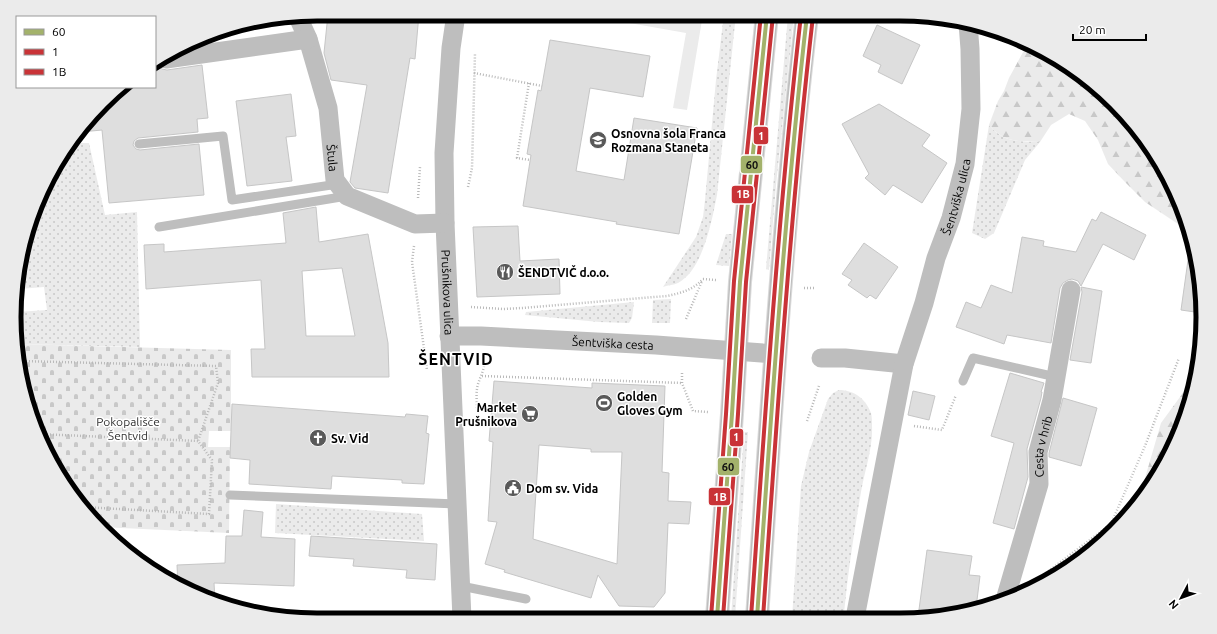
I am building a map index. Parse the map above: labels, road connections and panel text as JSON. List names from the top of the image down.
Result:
{
  "streets": {
    "street": [
      "Štula",
      "Šentviška ulica",
      "Prušnikova ulica",
      "Šentviška cesta",
      "Cesta v hrib"
    ]
  },
  "crossings": [
    ["Prušnikova ulica", "Šentviška cesta"]
  ],
  "districts": ["ŠENTVID"],
  "parks": ["Pokopališče Šentvid"],
  "places": {
    "school or university": ["Osnovna šola Franca Rozmana Staneta"],
    "restaurant": ["ŠENDTVIČ d.o.o."],
    "sports": ["Golden Gloves Gym"],
    "supermarket": ["Market Prušnikova"],
    "church": ["Sv. Vid"],
    "public building": ["Dom sv. Vida"]
  },
  "lines": ["transit line 60", "transit line 1", "transit line 1B"],
  "legend": ["60", "1", "1B"],
  "scale_bar": "20 m",
  "north": "bottom left"
}
